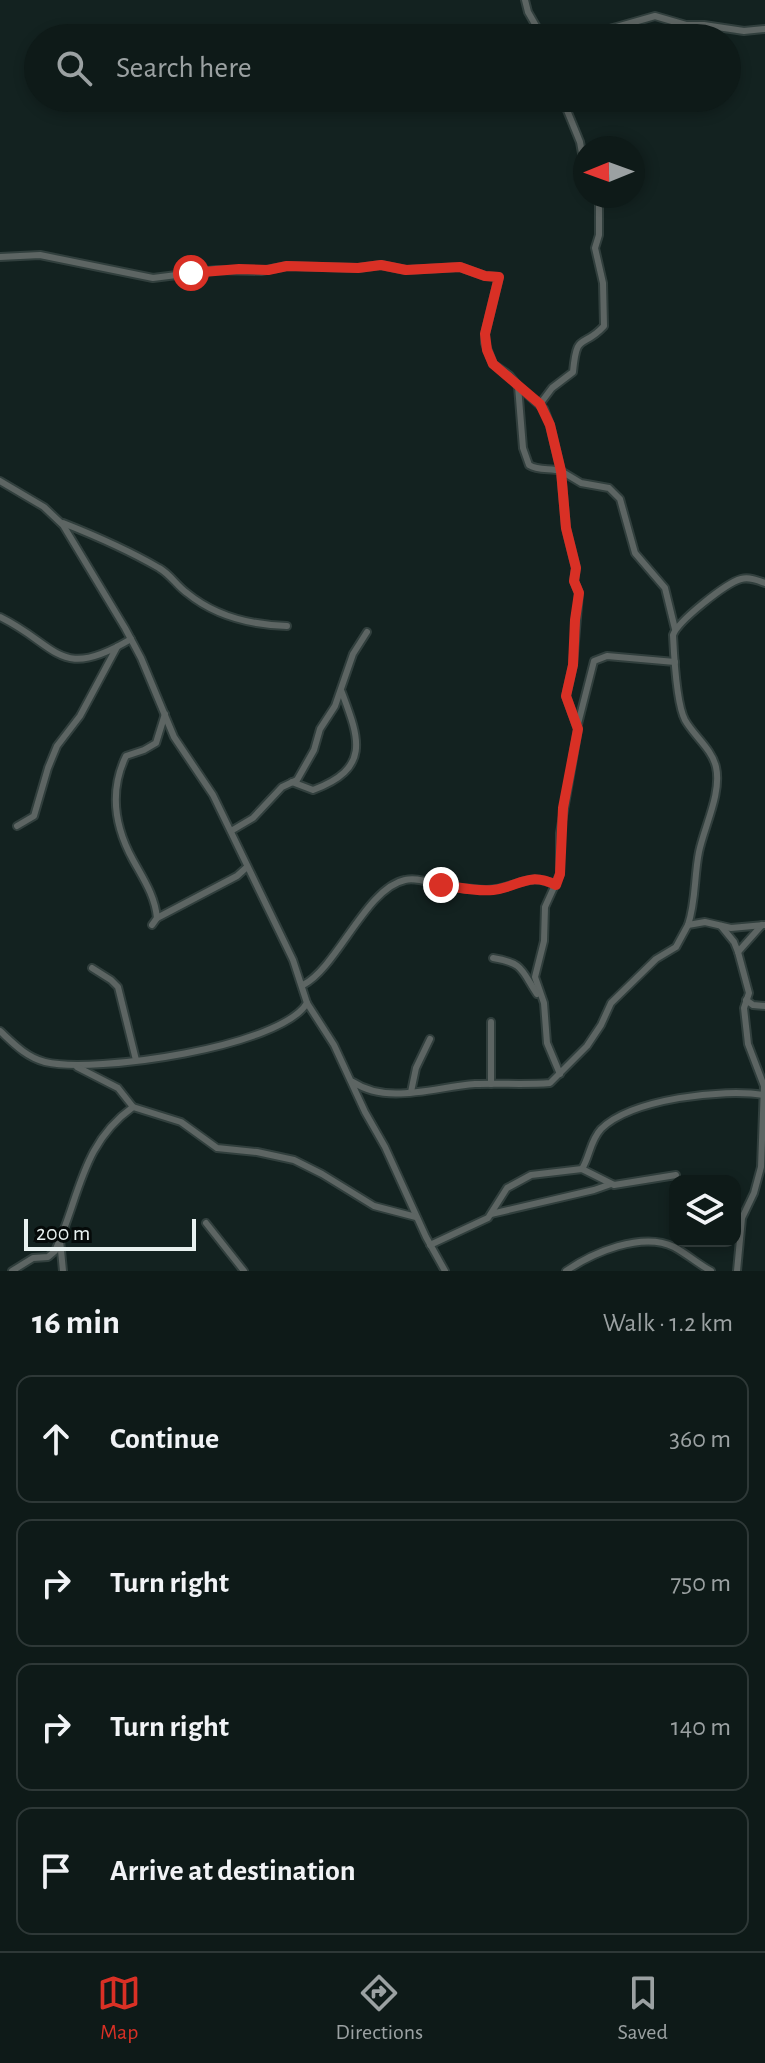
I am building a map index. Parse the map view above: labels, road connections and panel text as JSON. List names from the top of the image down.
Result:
{
  "scale_bar": "200 m",
  "north": "left",
  "page": {
    "search": "Search here",
    "scale": "200 m",
    "heading": ["16 min", "Walk · 1.2 km"],
    "list": [
      ["Continue", "360 m"],
      ["Turn right", "750 m"],
      ["Turn right", "140 m"],
      "Arrive at destination"
    ],
    "nav": ["Map", "Directions", "Saved"]
  }
}
